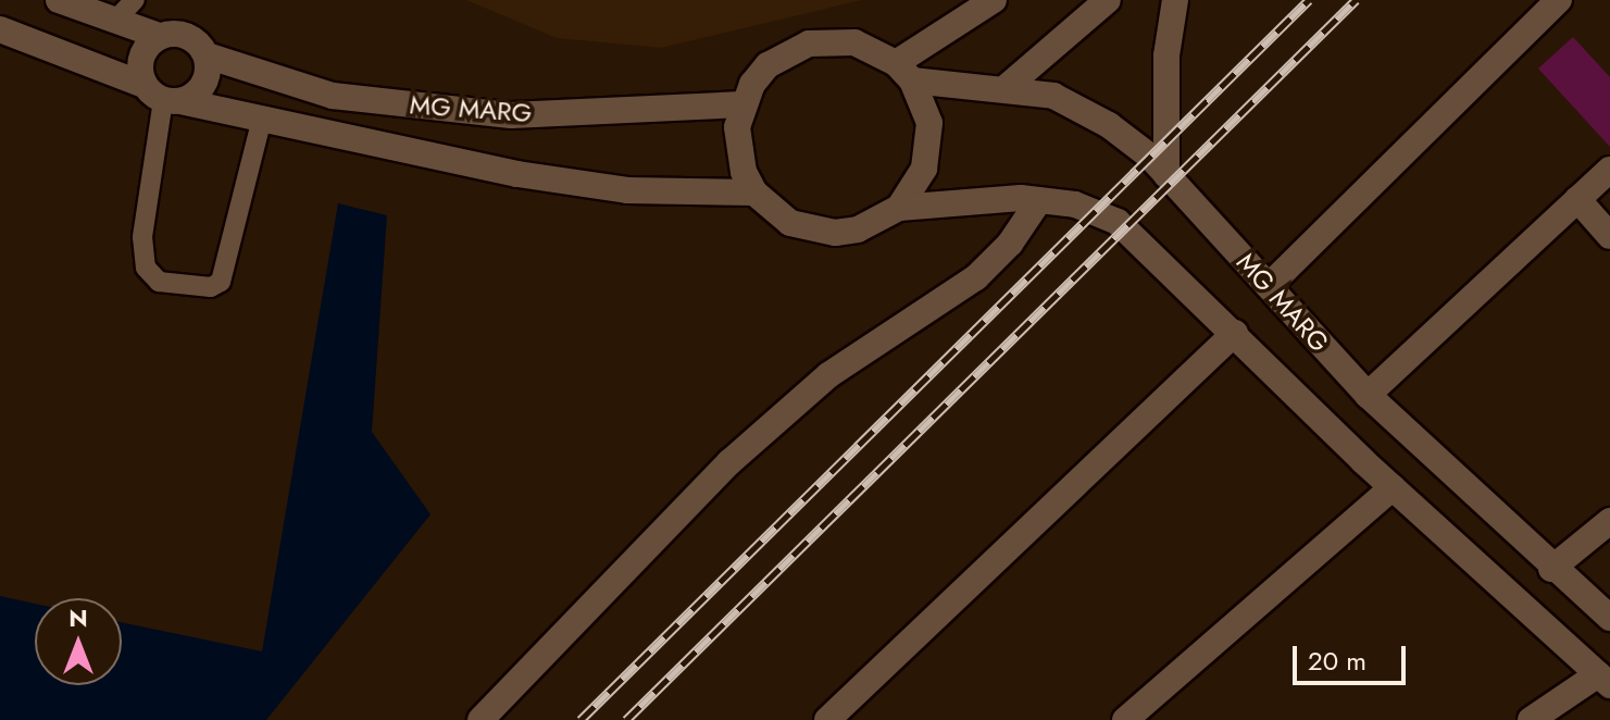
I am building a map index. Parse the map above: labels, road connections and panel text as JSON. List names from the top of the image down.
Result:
{
  "streets": {
    "main road": ["MG MARG"]
  },
  "scale_bar": "20 m",
  "north": "top"
}
